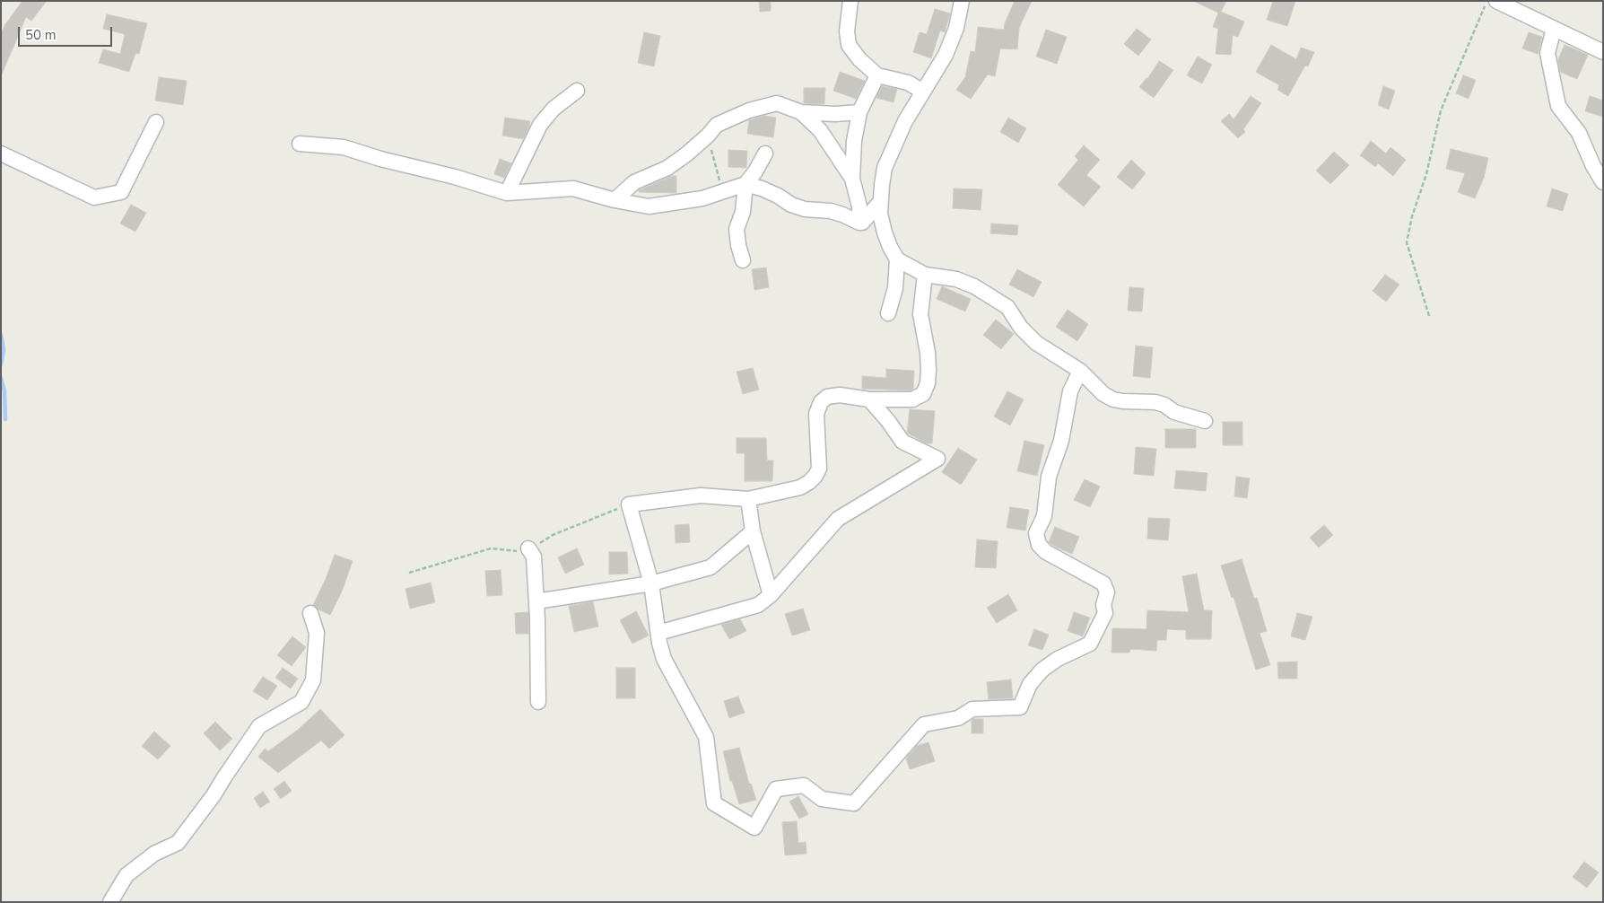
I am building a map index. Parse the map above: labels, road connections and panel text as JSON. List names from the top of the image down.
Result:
{
  "scale_bar": "50 m"
}
